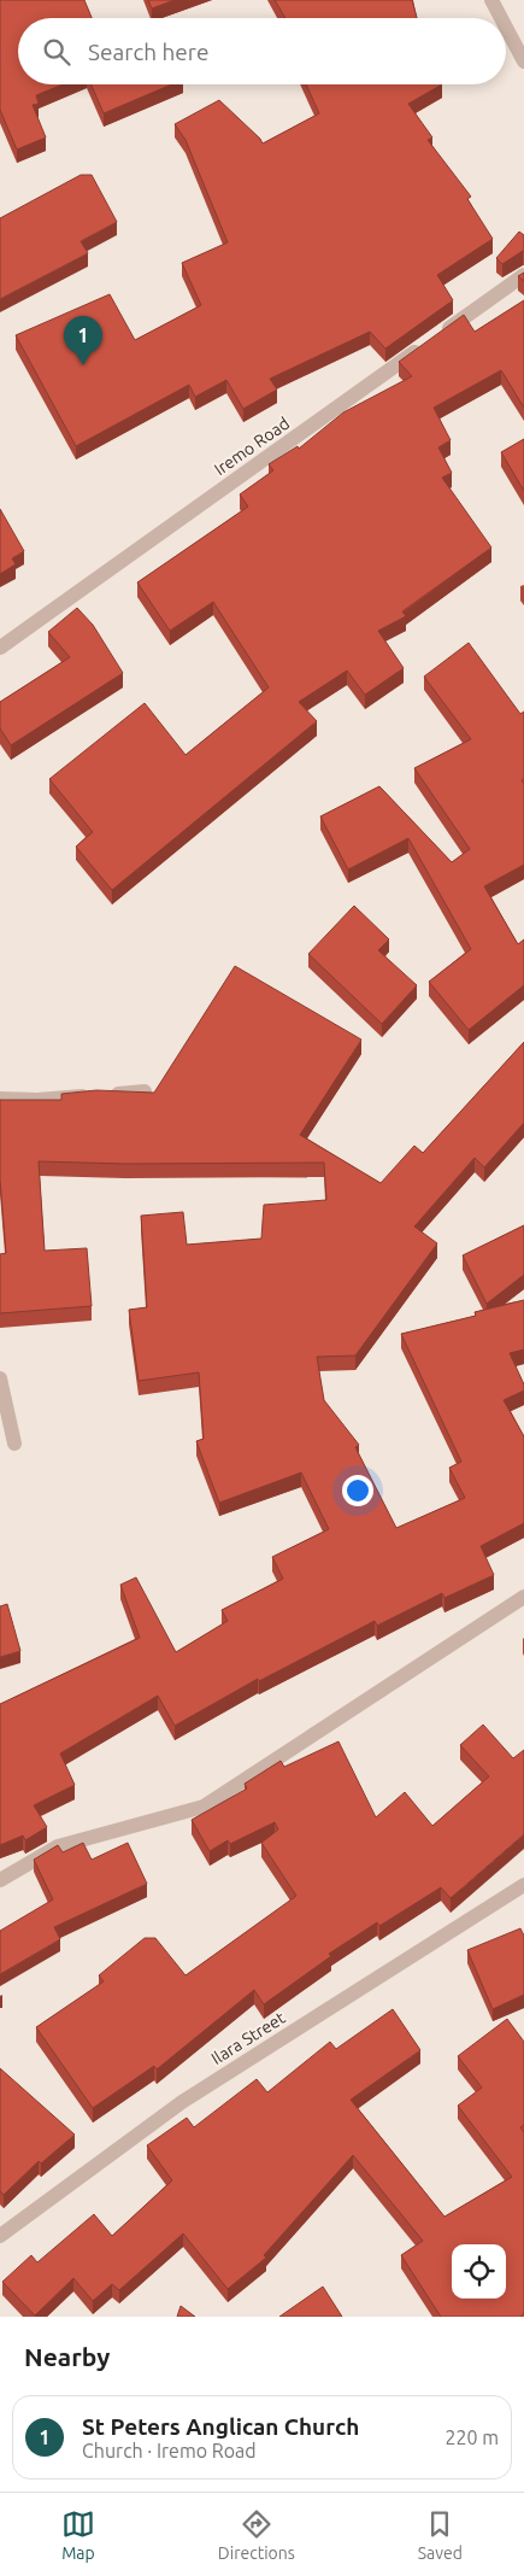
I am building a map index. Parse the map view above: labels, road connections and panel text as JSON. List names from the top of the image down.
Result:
{
  "streets": {
    "street": ["Iremo Road", "Ilara Street"]
  },
  "page": {
    "search": "Search here",
    "pins": "1",
    "heading": "Nearby",
    "list": [
      {
        "mark": "1",
        "name": "St Peters Anglican Church",
        "note": "Church · Iremo Road",
        "value": "220 m"
      }
    ],
    "nav": ["Map", "Directions", "Saved"]
  }
}
